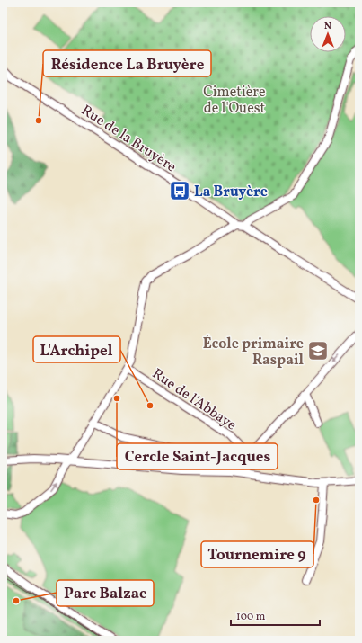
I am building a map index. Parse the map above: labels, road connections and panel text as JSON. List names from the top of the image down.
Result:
{
  "streets": {
    "street": ["Rue de la Bruyère", "Rue de l'Abbaye"]
  },
  "parks": ["Cimetière de l'Ouest"],
  "places": {
    "other": [
      "Résidence La Bruyère",
      "Cercle Saint-Jacques",
      "L'Archipel",
      "Tournemire 9",
      "Parc Balzac"
    ],
    "bus stop": ["La Bruyère"],
    "school or university": ["École primaire Raspail"]
  },
  "scale_bar": "100 m",
  "north": "top"
}
